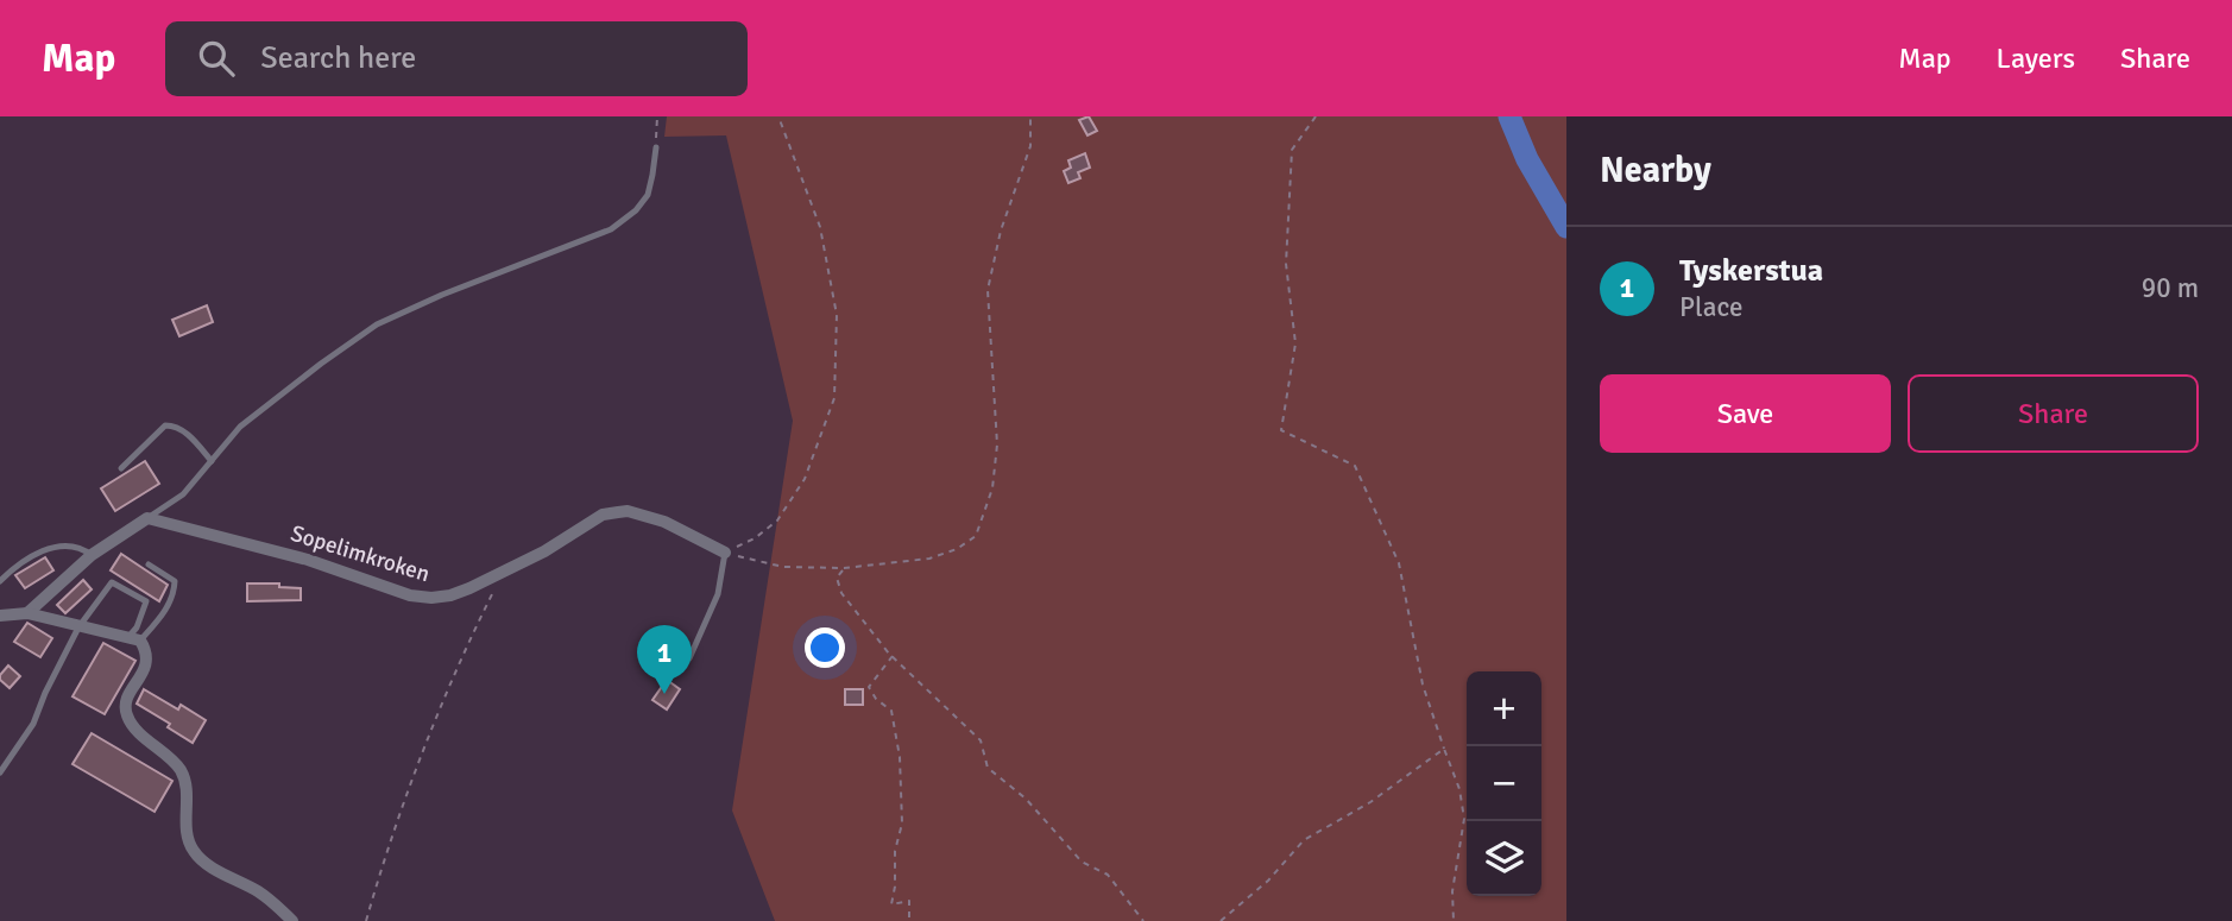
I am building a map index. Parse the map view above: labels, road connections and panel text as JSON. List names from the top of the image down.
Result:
{
  "streets": {
    "street": ["Sopelimkroken"]
  },
  "page": {
    "header": "Map",
    "search": "Search here",
    "nav": ["Map", "Layers", "Share"],
    "heading": "Nearby",
    "list": [
      {
        "mark": "1",
        "name": "Tyskerstua",
        "note": "Place",
        "value": "90 m"
      }
    ],
    "buttons": ["Save", "Share"],
    "pins": "1",
    "map_buttons": ["+", "−"]
  }
}
